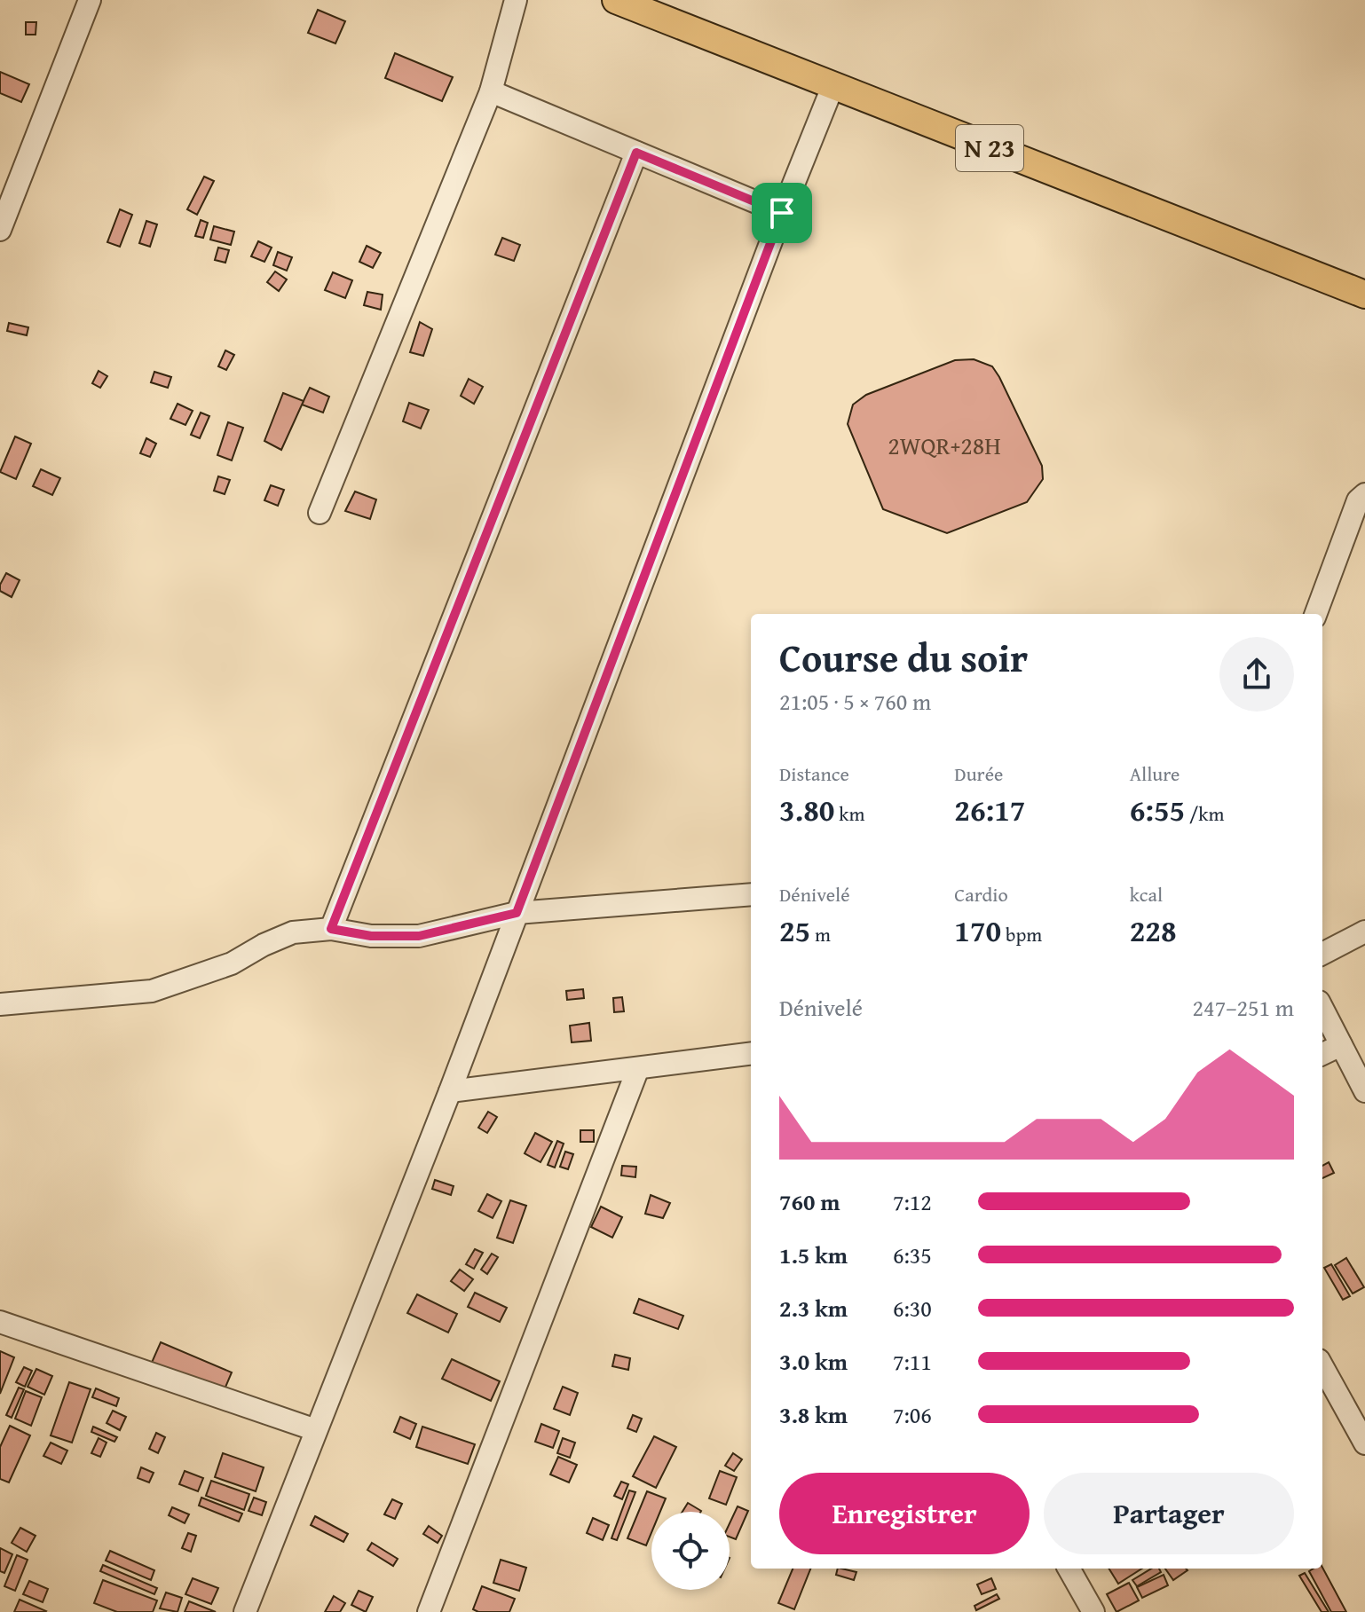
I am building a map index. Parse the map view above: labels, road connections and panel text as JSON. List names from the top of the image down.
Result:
{
  "streets": {
    "main road": ["N 23"]
  },
  "house_numbers": ["2WQR+28H"],
  "page": {
    "heading": ["Course du soir", "21:05 · 5 × 760 m"],
    "stats": [
      ["Distance", "3.80 km"],
      ["Durée", "26:17"],
      ["Allure", "6:55 /km"],
      ["Dénivelé", "25 m"],
      ["Cardio", "170 bpm"],
      ["kcal", "228"]
    ],
    "chart": ["Dénivelé", "247–251 m"],
    "list": [
      {
        "name": "760 m",
        "note": "7:12"
      },
      {
        "name": "1.5 km",
        "note": "6:35"
      },
      {
        "name": "2.3 km",
        "note": "6:30"
      },
      {
        "name": "3.0 km",
        "note": "7:11"
      },
      {
        "name": "3.8 km",
        "note": "7:06"
      }
    ],
    "buttons": ["Enregistrer", "Partager"]
  }
}
